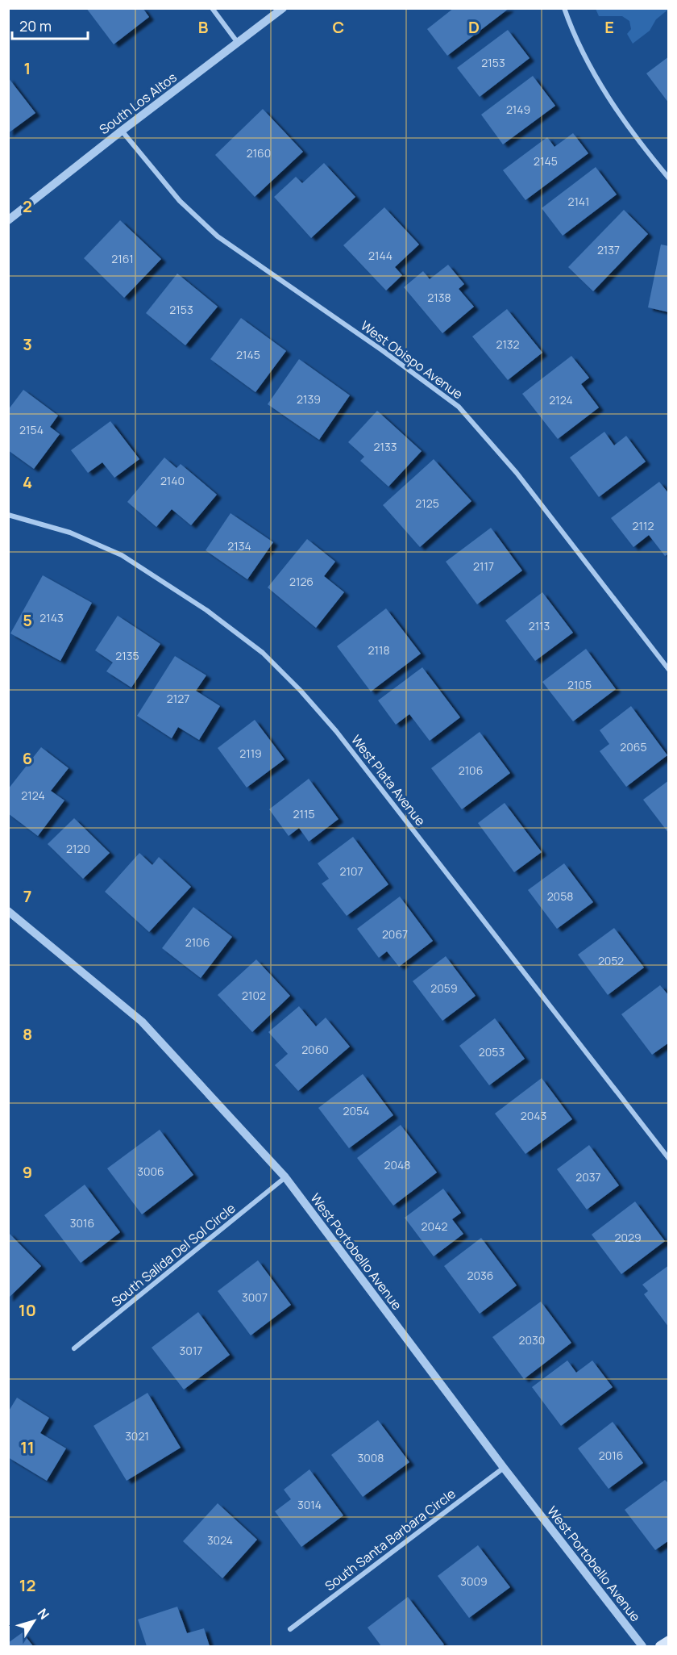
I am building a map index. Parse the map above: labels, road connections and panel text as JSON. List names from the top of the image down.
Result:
{
  "streets": {
    "street": [
      "South Los Altos",
      "West Obispo Avenue",
      "West Plata Avenue",
      "West Portobello Avenue",
      "South Salida Del Sol Circle",
      "South Santa Barbara Circle"
    ]
  },
  "crossings": [
    ["South Los Altos", "West Obispo Avenue"],
    ["West Portobello Avenue", "South Salida Del Sol Circle"],
    ["West Portobello Avenue", "South Santa Barbara Circle"]
  ],
  "house_numbers": [
    "2153",
    "2149",
    "2160",
    "2145",
    "2141",
    "2137",
    "2144",
    "2161",
    "2138",
    "2153",
    "2132",
    "2145",
    "2139",
    "2124",
    "2154",
    "2133",
    "2140",
    "2125",
    "2112",
    "2134",
    "2117",
    "2126",
    "2143",
    "2113",
    "2118",
    "2135",
    "2105",
    "2127",
    "2065",
    "2119",
    "2106",
    "2124",
    "2115",
    "2120",
    "2107",
    "2058",
    "2067",
    "2106",
    "2052",
    "2059",
    "2102",
    "2060",
    "2053",
    "2054",
    "2043",
    "2048",
    "3006",
    "2037",
    "3016",
    "2042",
    "2029",
    "2036",
    "3007",
    "2030",
    "3017",
    "3021",
    "2016",
    "3008",
    "3014",
    "3024",
    "3009"
  ],
  "scale_bar": "20 m",
  "north": "top right",
  "grid": {
    "columns": [
      "B",
      "C",
      "D",
      "E"
    ],
    "rows": [
      "1",
      "2",
      "3",
      "4",
      "5",
      "6",
      "7",
      "8",
      "9",
      "10",
      "11",
      "12"
    ]
  }
}
